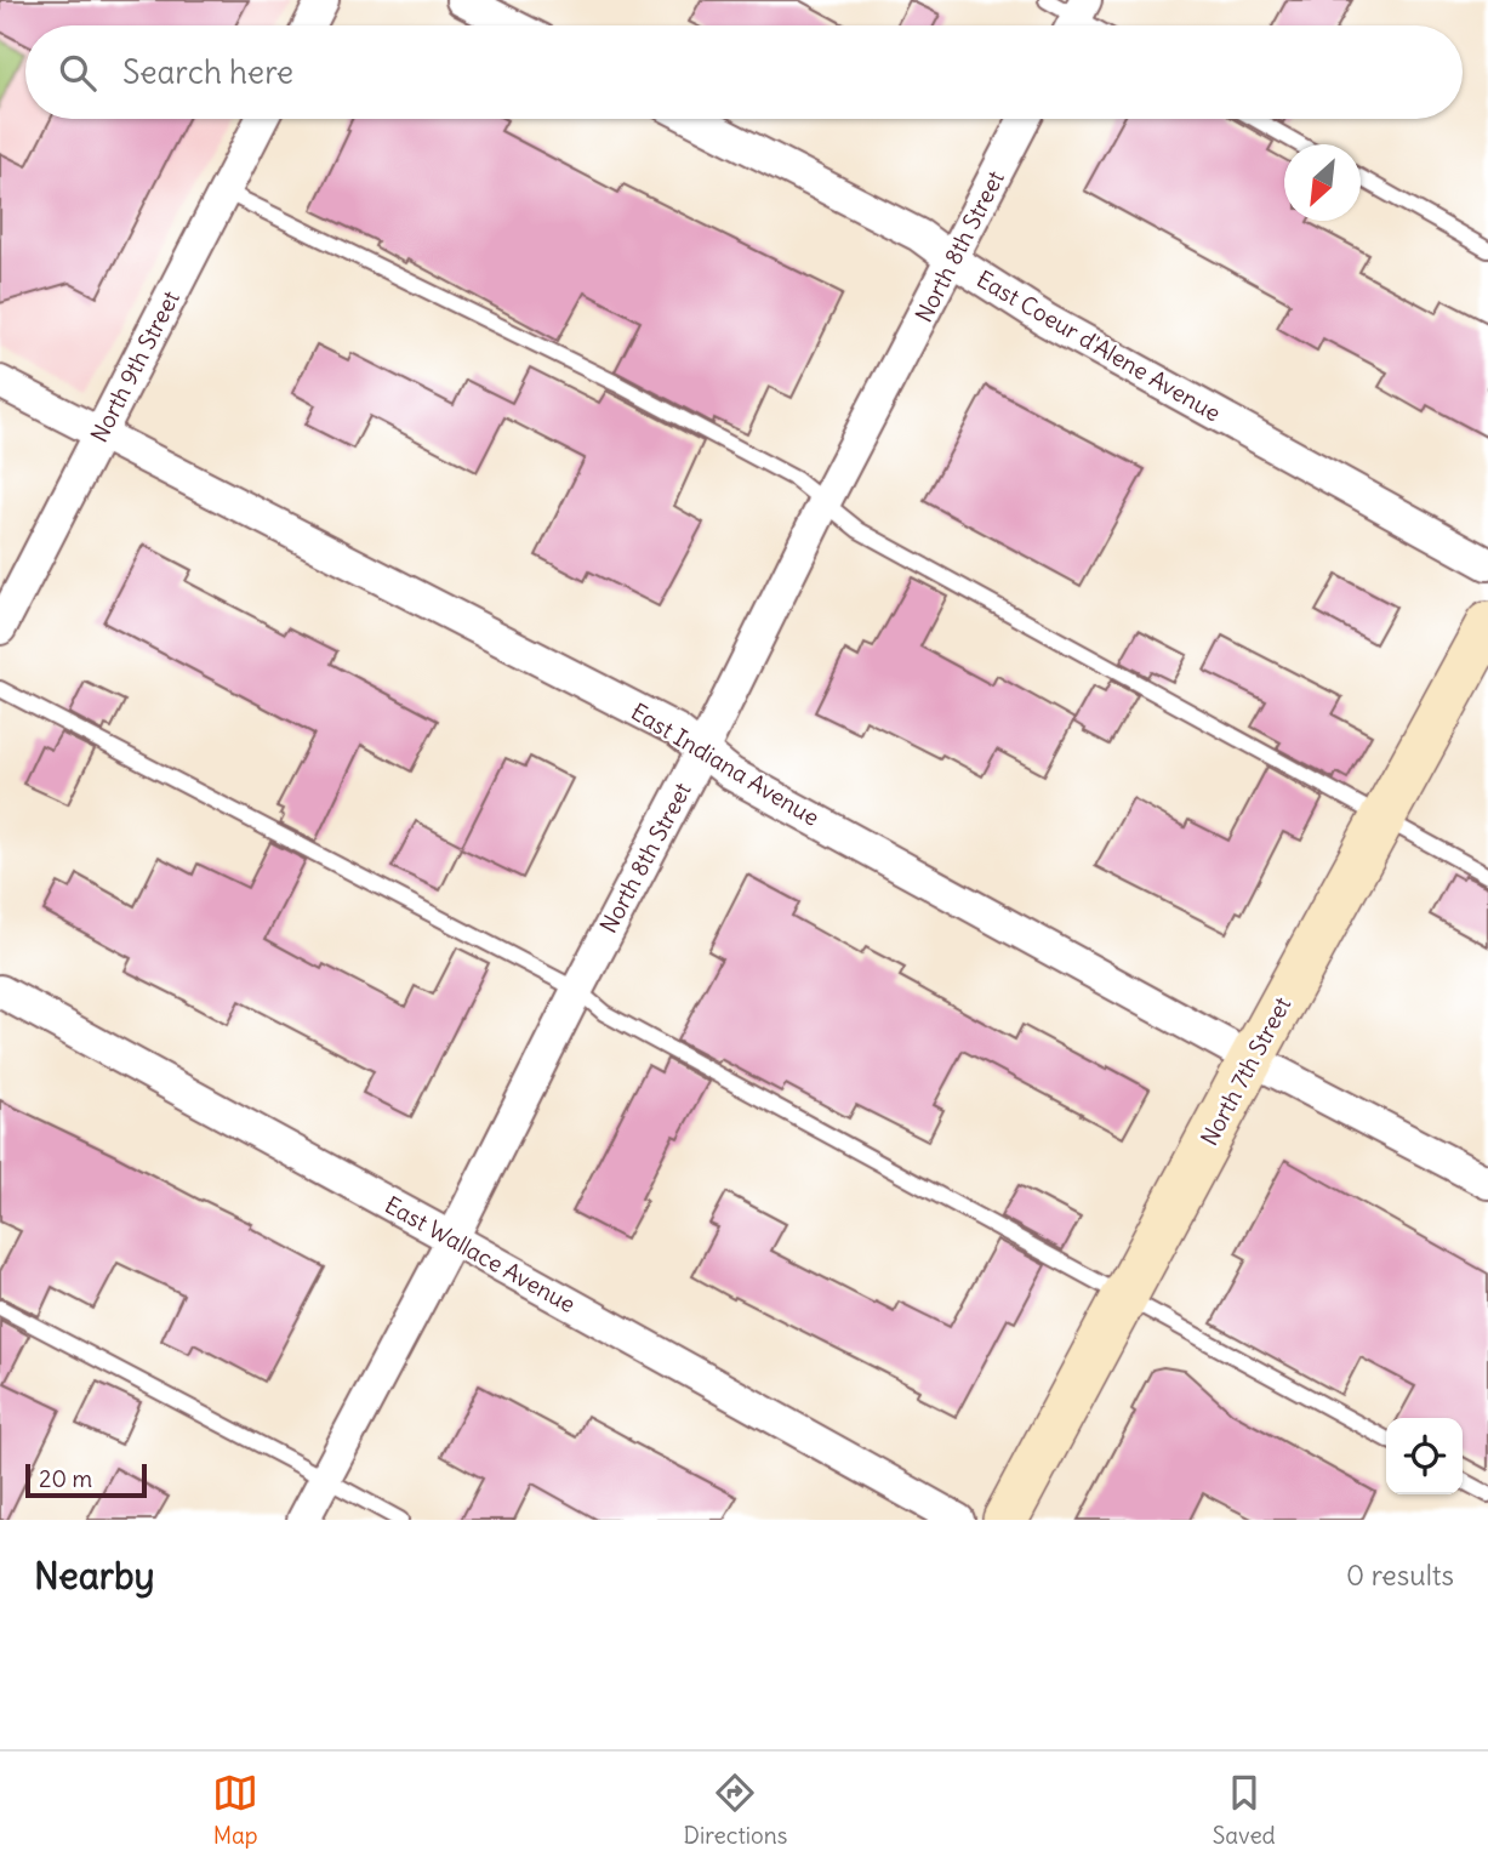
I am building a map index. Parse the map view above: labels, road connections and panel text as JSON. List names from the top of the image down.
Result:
{
  "streets": {
    "street": [
      "North 8th Street",
      "East Coeur d'Alene Avenue",
      "North 9th Street",
      "East Indiana Avenue",
      "North 7th Street",
      "East Wallace Avenue"
    ]
  },
  "crossings": [
    ["North 8th Street", "East Coeur d'Alene Avenue"],
    ["North 8th Street", "East Indiana Avenue"],
    ["North 8th Street", "East Wallace Avenue"],
    ["North 9th Street", "East Indiana Avenue"],
    ["East Indiana Avenue", "North 7th Street"]
  ],
  "scale_bar": "20 m",
  "north": "bottom left",
  "page": {
    "search": "Search here",
    "scale": "20 m",
    "heading": ["Nearby", "0 results"],
    "nav": ["Map", "Directions", "Saved"]
  }
}
